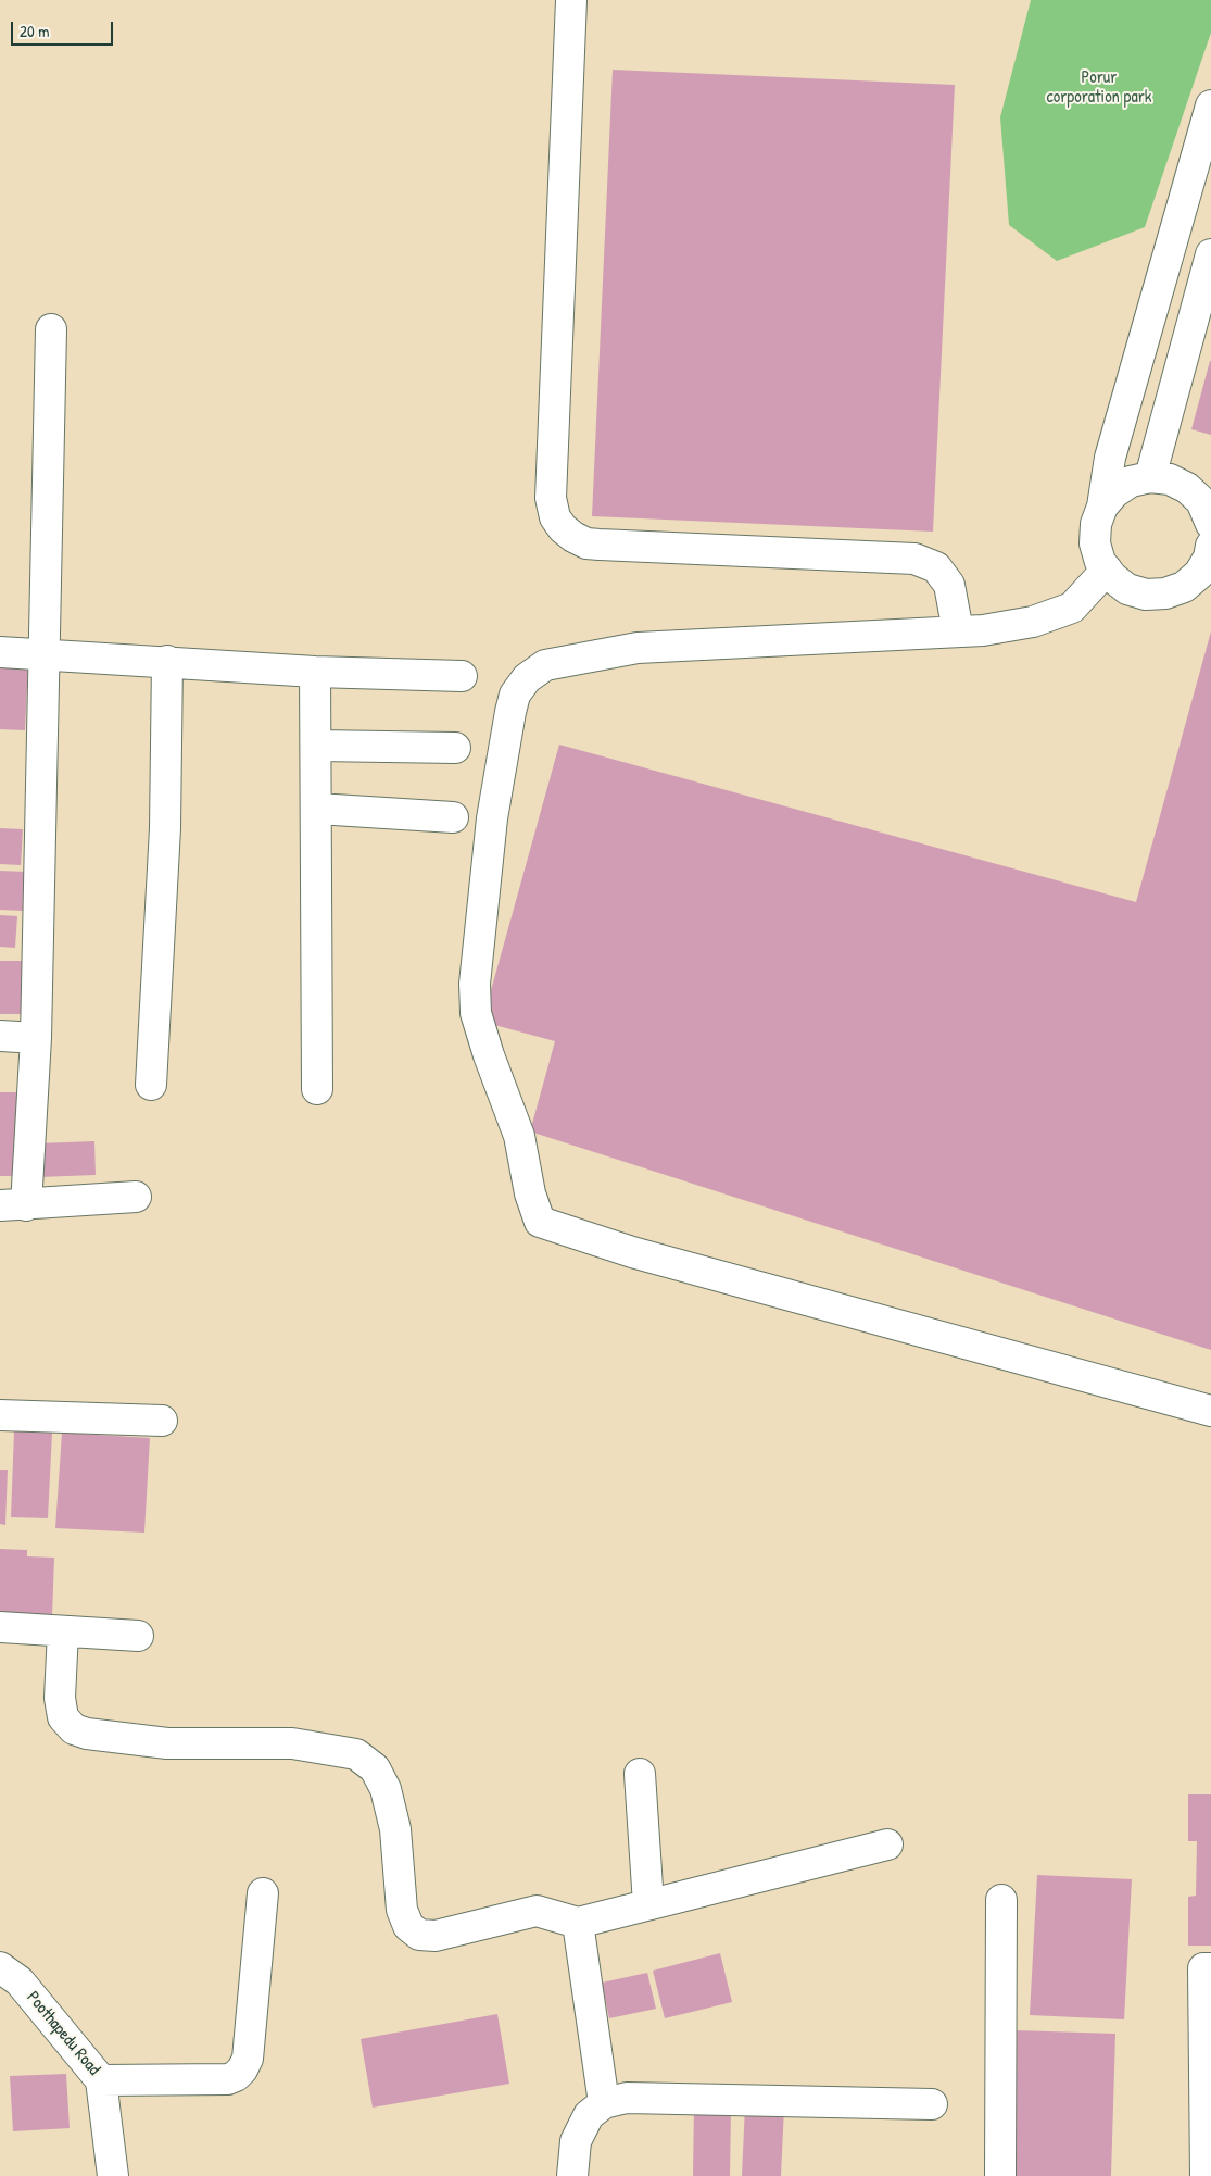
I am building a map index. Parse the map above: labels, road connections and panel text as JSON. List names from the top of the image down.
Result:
{
  "streets": {
    "street": ["Poothapedu Road"]
  },
  "parks": ["Porur corporation park"],
  "scale_bar": "20 m"
}
